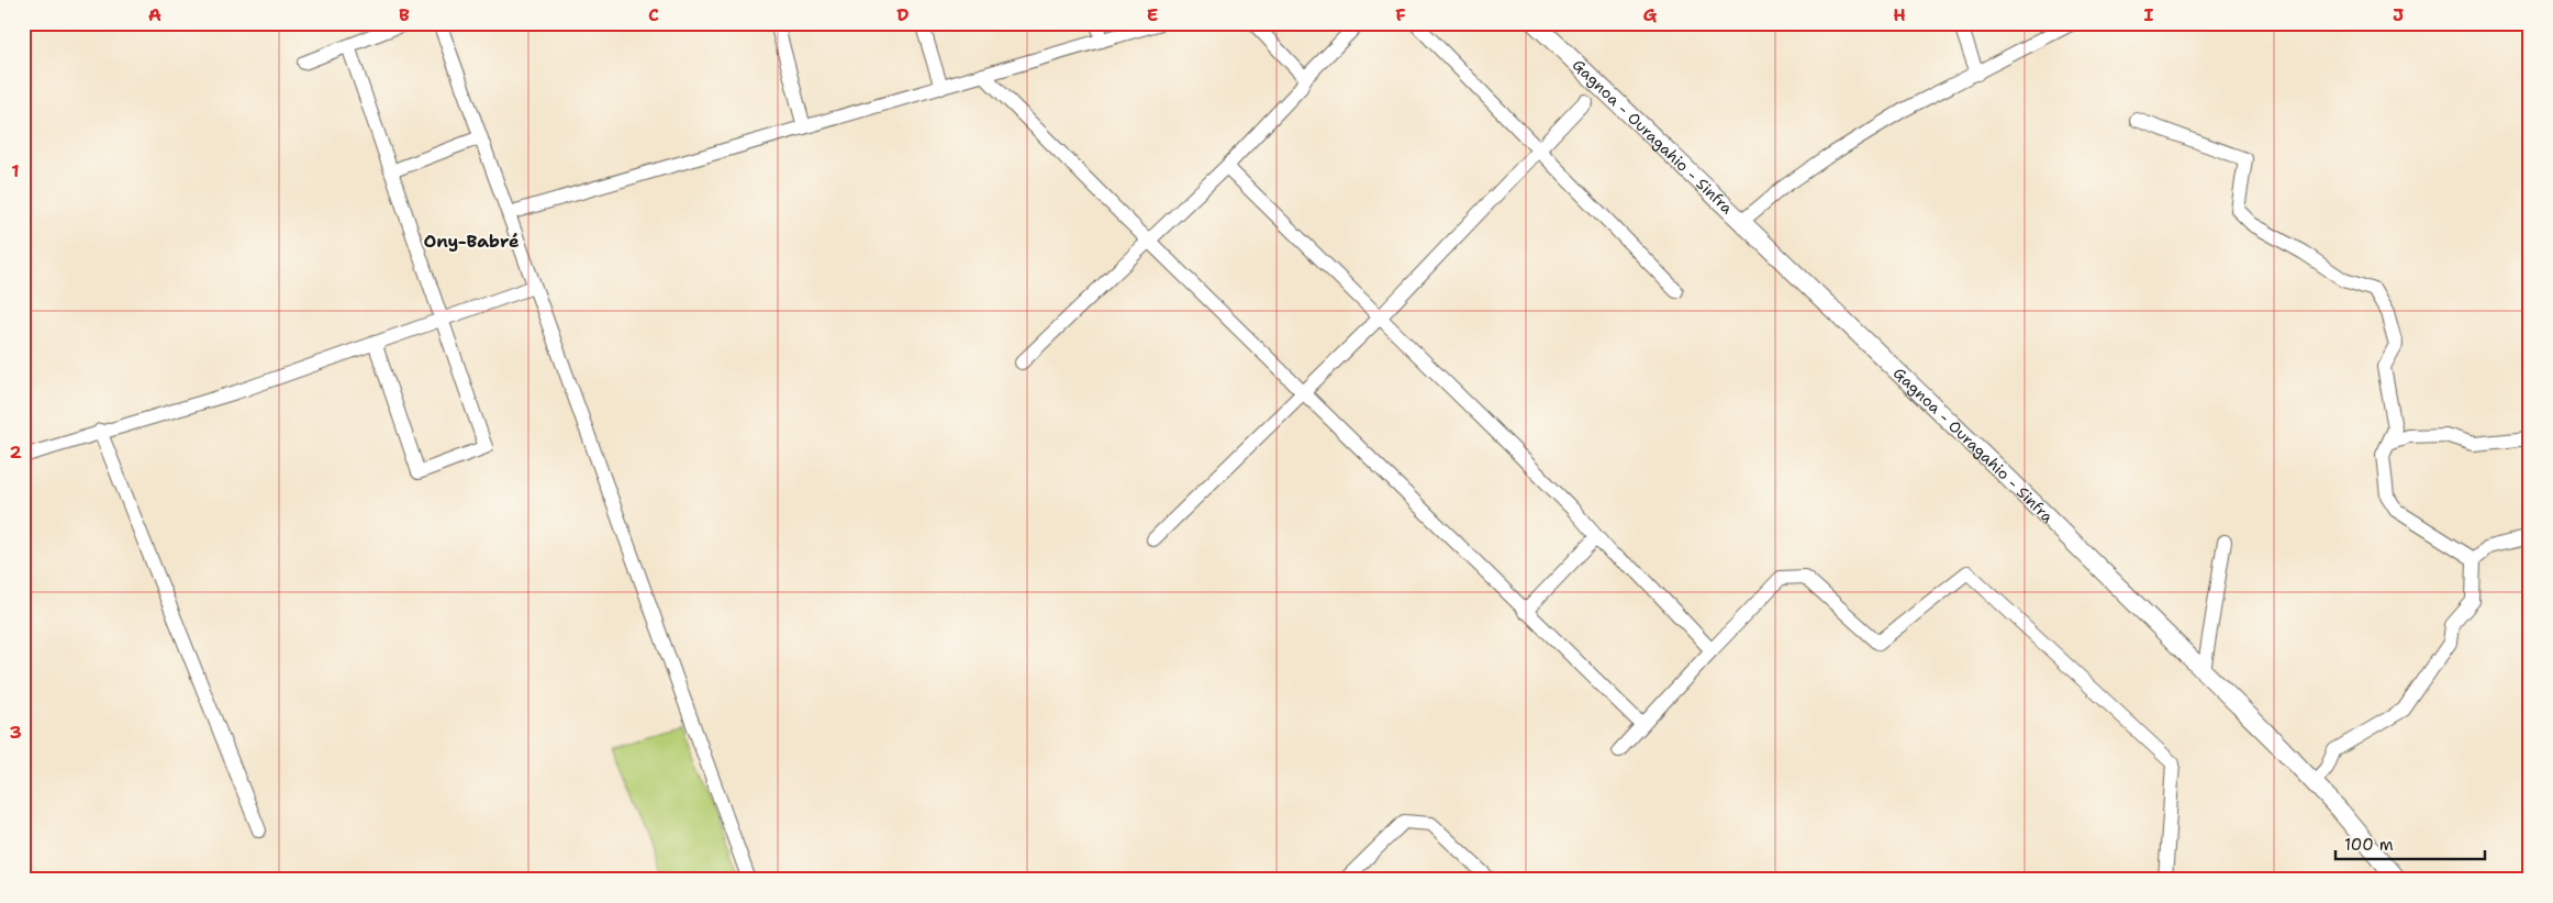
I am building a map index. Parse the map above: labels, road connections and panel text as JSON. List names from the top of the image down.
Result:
{
  "streets": {
    "main road": ["Gagnoa - Ouragahio - Sinfra"]
  },
  "districts": ["Ony-Babré"],
  "scale_bar": "100 m",
  "grid": {
    "columns": [
      "A",
      "B",
      "C",
      "D",
      "E",
      "F",
      "G",
      "H",
      "I",
      "J"
    ],
    "rows": ["1", "2", "3"]
  }
}
